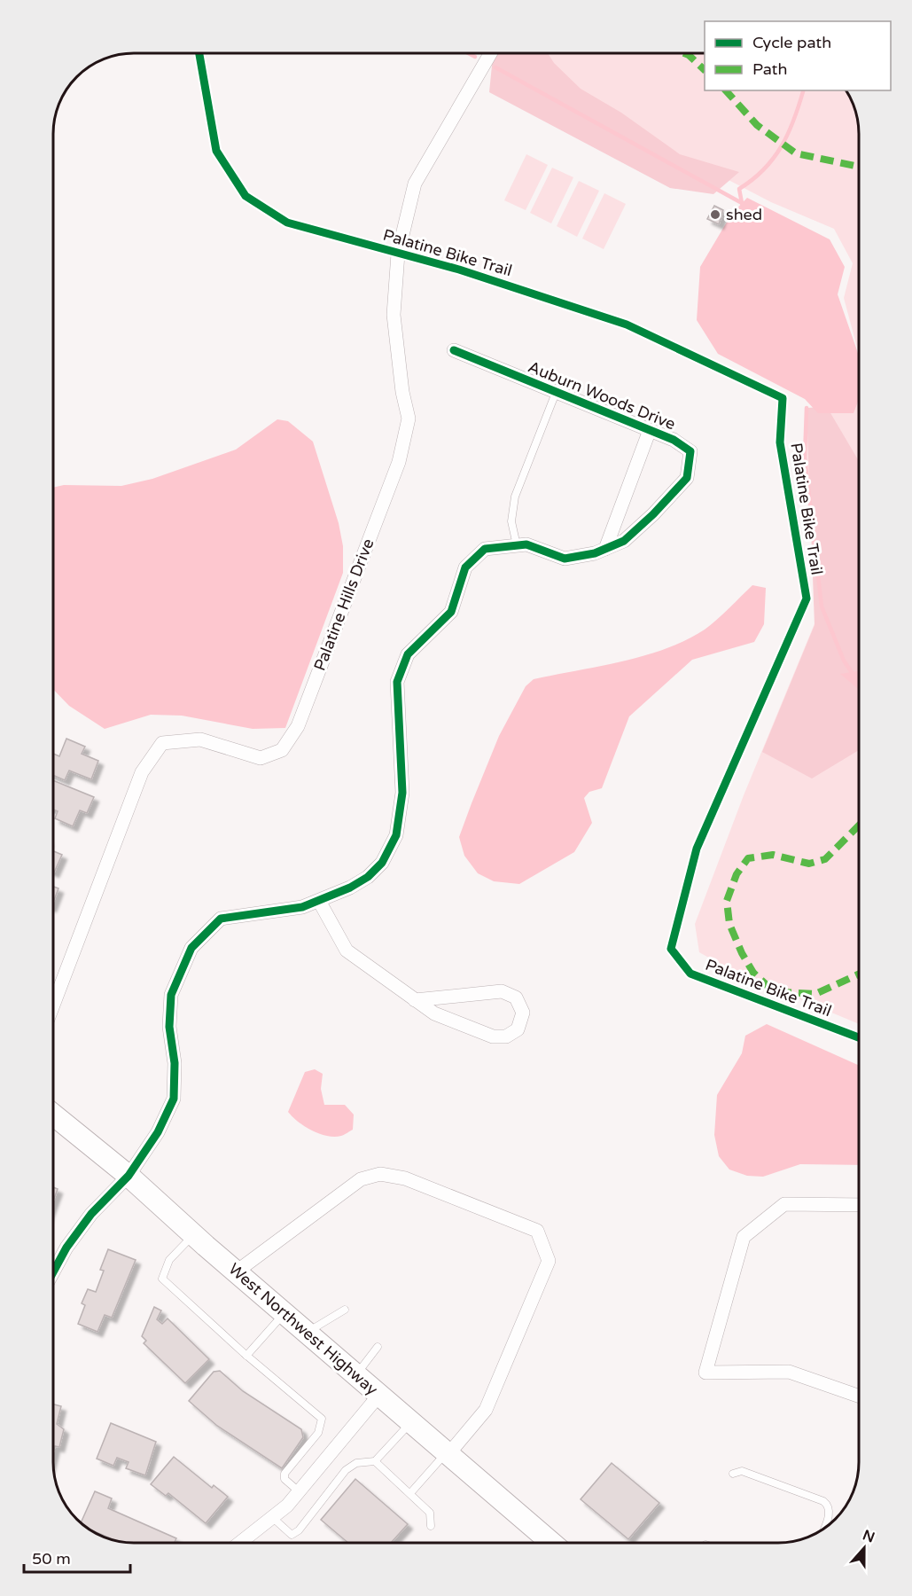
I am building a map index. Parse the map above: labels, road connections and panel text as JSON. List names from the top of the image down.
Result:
{
  "streets": {
    "main road": ["West Northwest Highway"],
    "street": ["Auburn Woods Drive", "Palatine Hills Drive"],
    "cycle path": ["Palatine Bike Trail"]
  },
  "crossings": [
    ["Auburn Woods Drive", "West Northwest Highway"]
  ],
  "places": ["shed"],
  "legend": ["Cycle path", "Path"],
  "scale_bar": "50 m",
  "north": "top"
}
